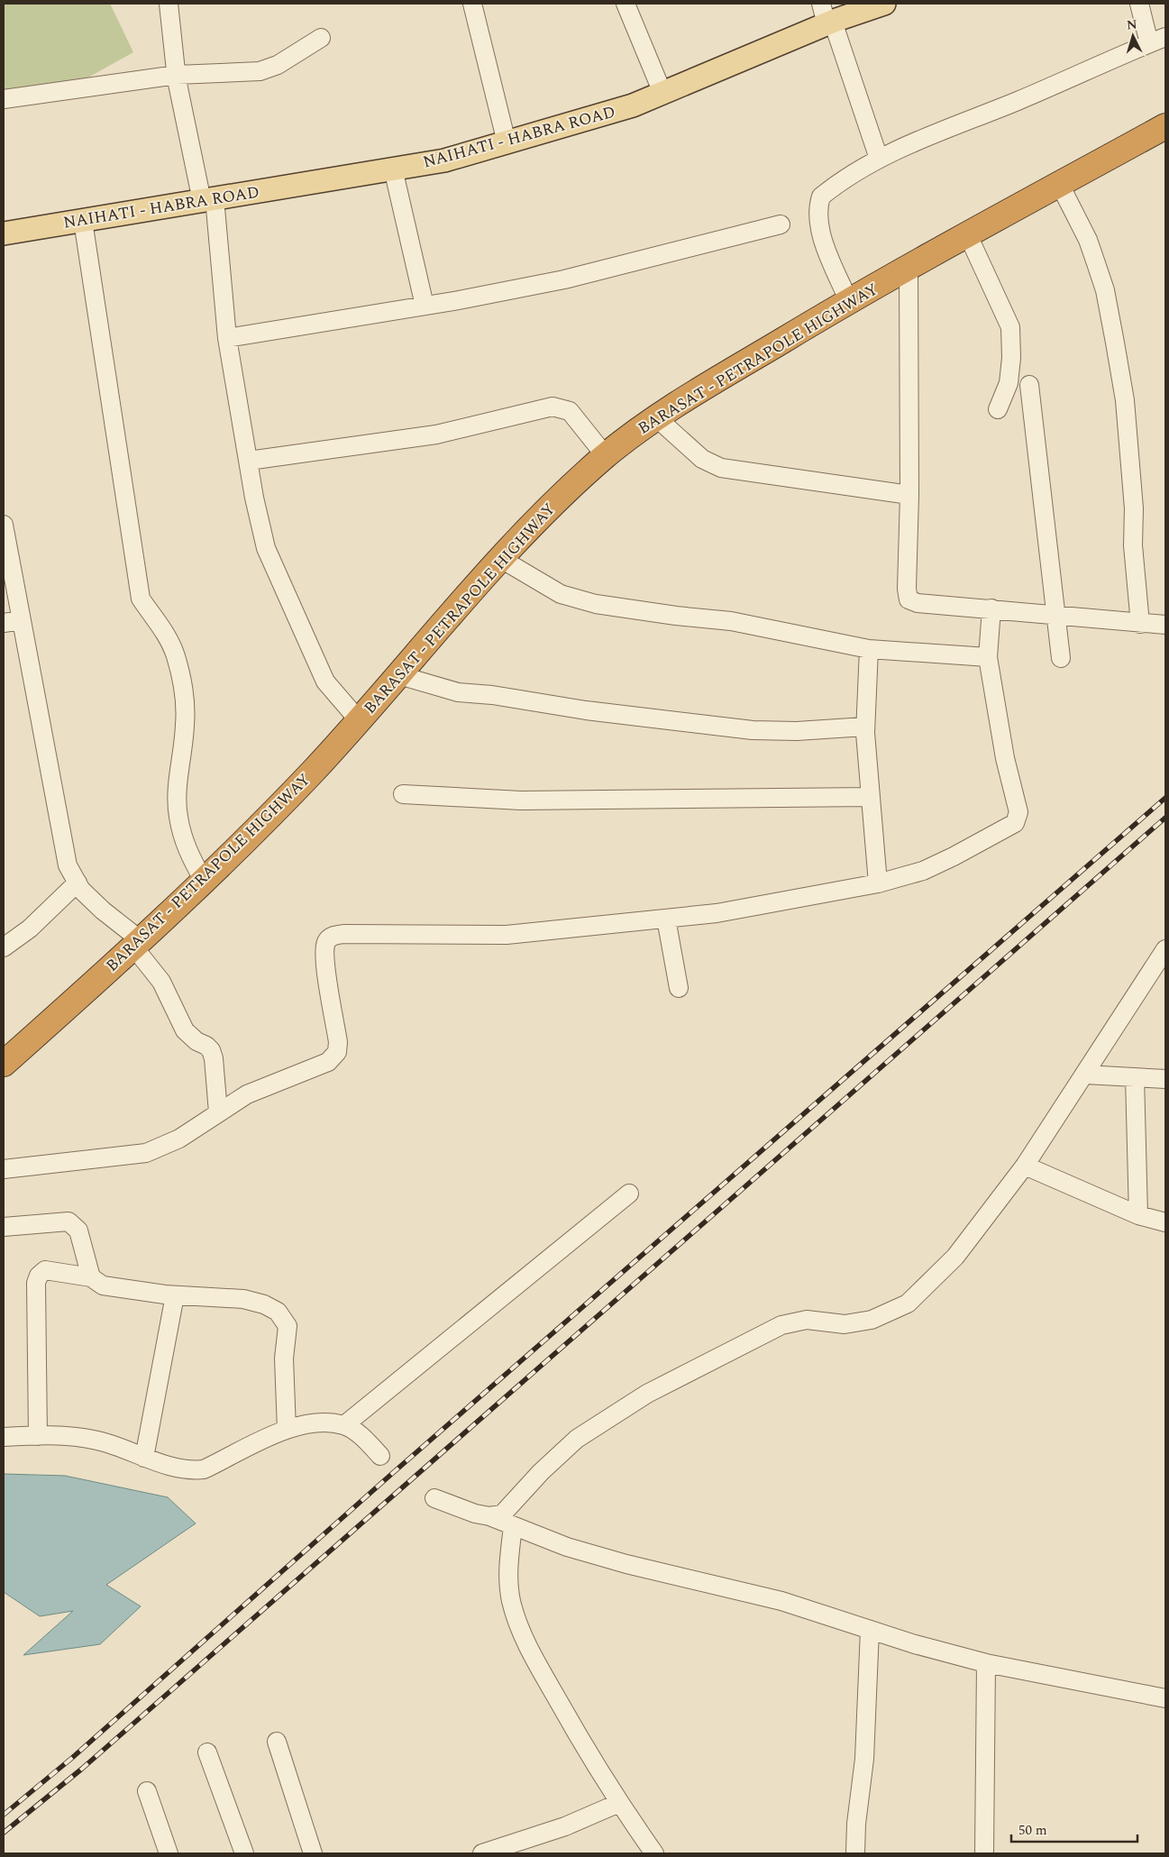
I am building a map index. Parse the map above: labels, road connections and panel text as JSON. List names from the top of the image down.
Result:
{
  "streets": {
    "highway": ["BARASAT - PETRAPOLE HIGHWAY"],
    "main road": ["NAIHATI - HABRA ROAD"]
  },
  "scale_bar": "50 m",
  "north": "top"
}
